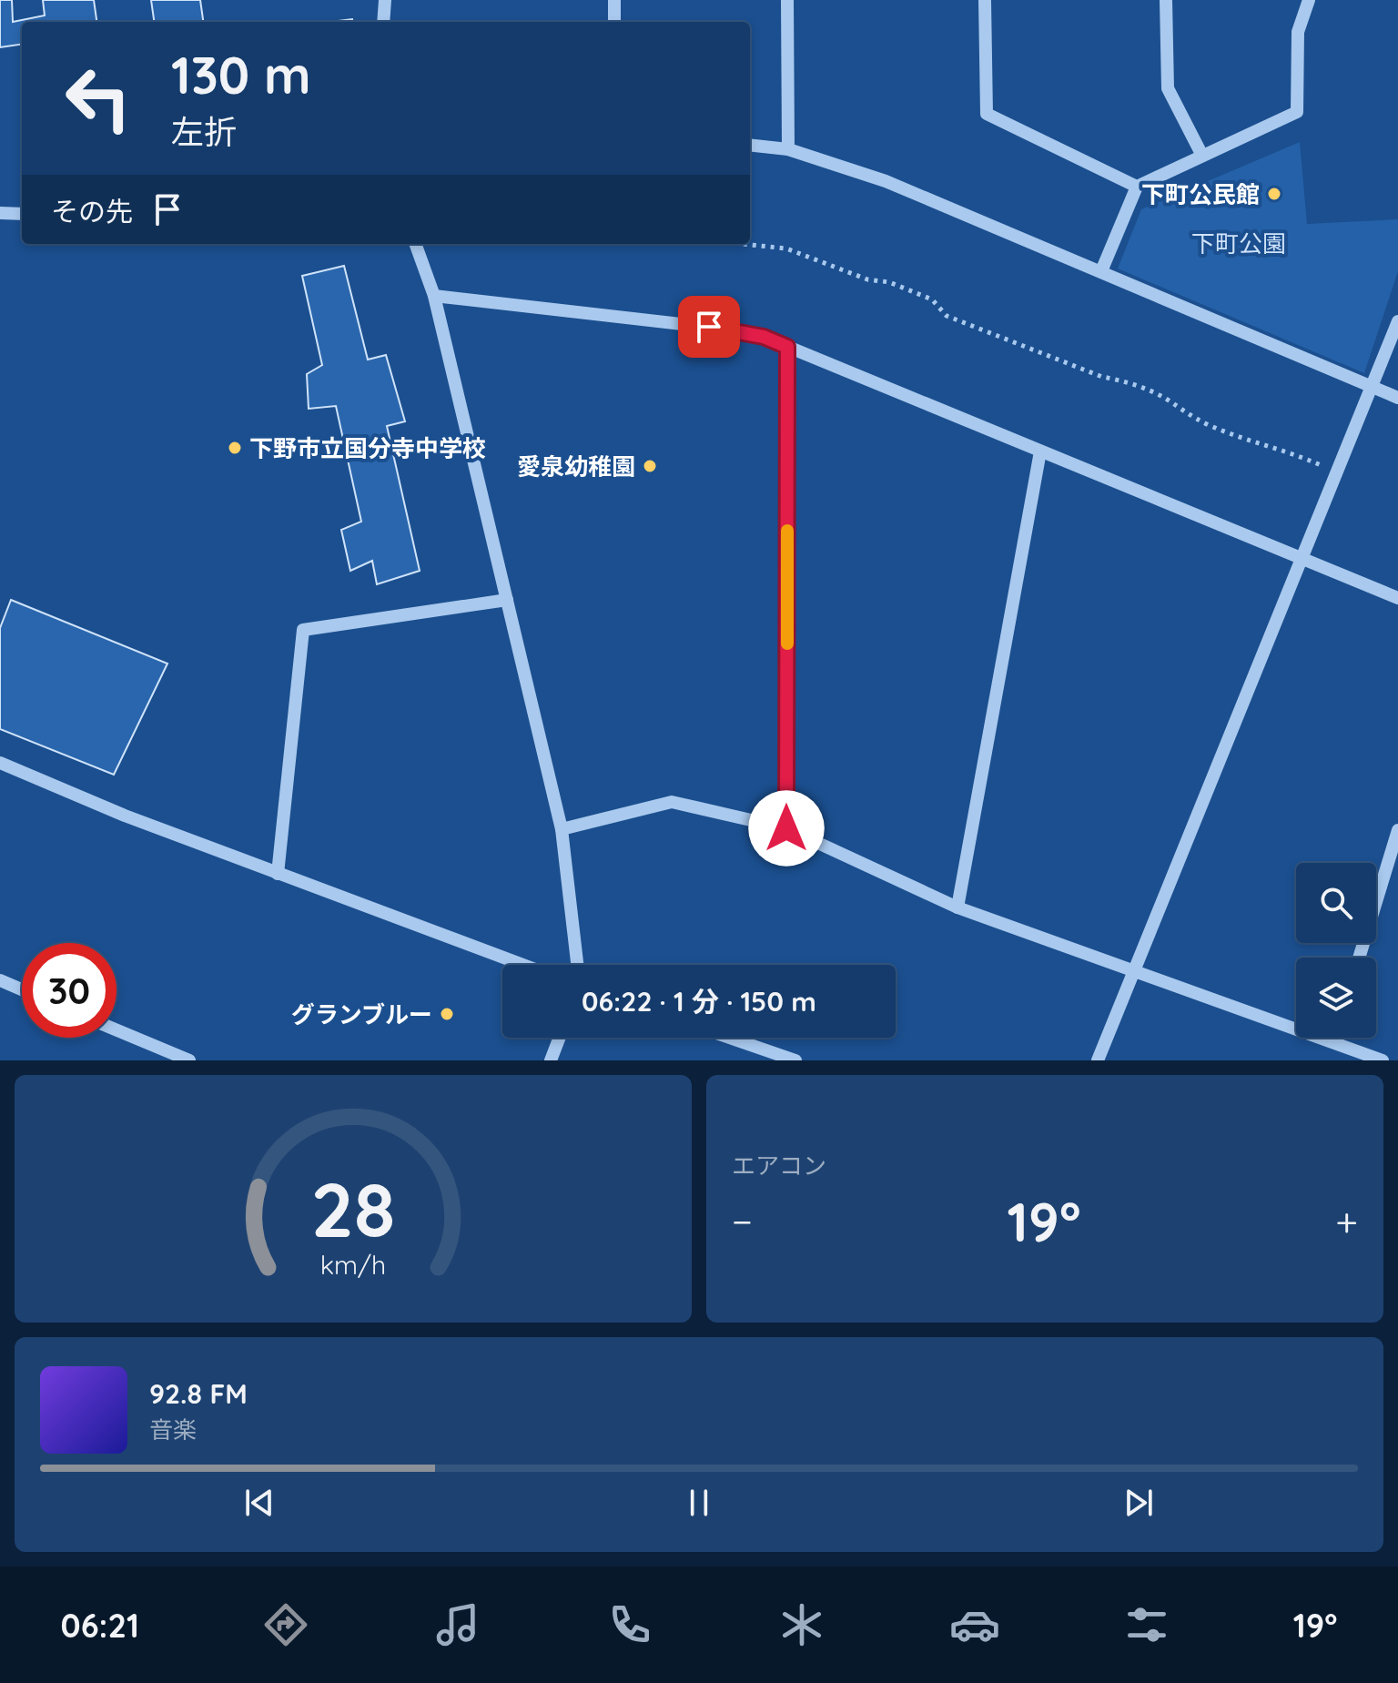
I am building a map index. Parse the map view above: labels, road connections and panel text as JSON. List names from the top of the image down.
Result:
{
  "parks": ["下町公園"],
  "places": [
    "下町公民館",
    "下野市立国分寺中学校",
    "愛泉幼稚園",
    "グランブルー"
  ],
  "page": {
    "turn": ["130 m", "左折"],
    "then": "その先",
    "limit": "30",
    "trip": "06:22 · 1 分 · 150 m",
    "tile": "エアコン",
    "heat": ["−", "19°", "+"],
    "song": ["92.8 FM", "音楽"],
    "tabs": ["06:21", "19°"],
    "gauge": ["28", "km/h"]
  }
}
